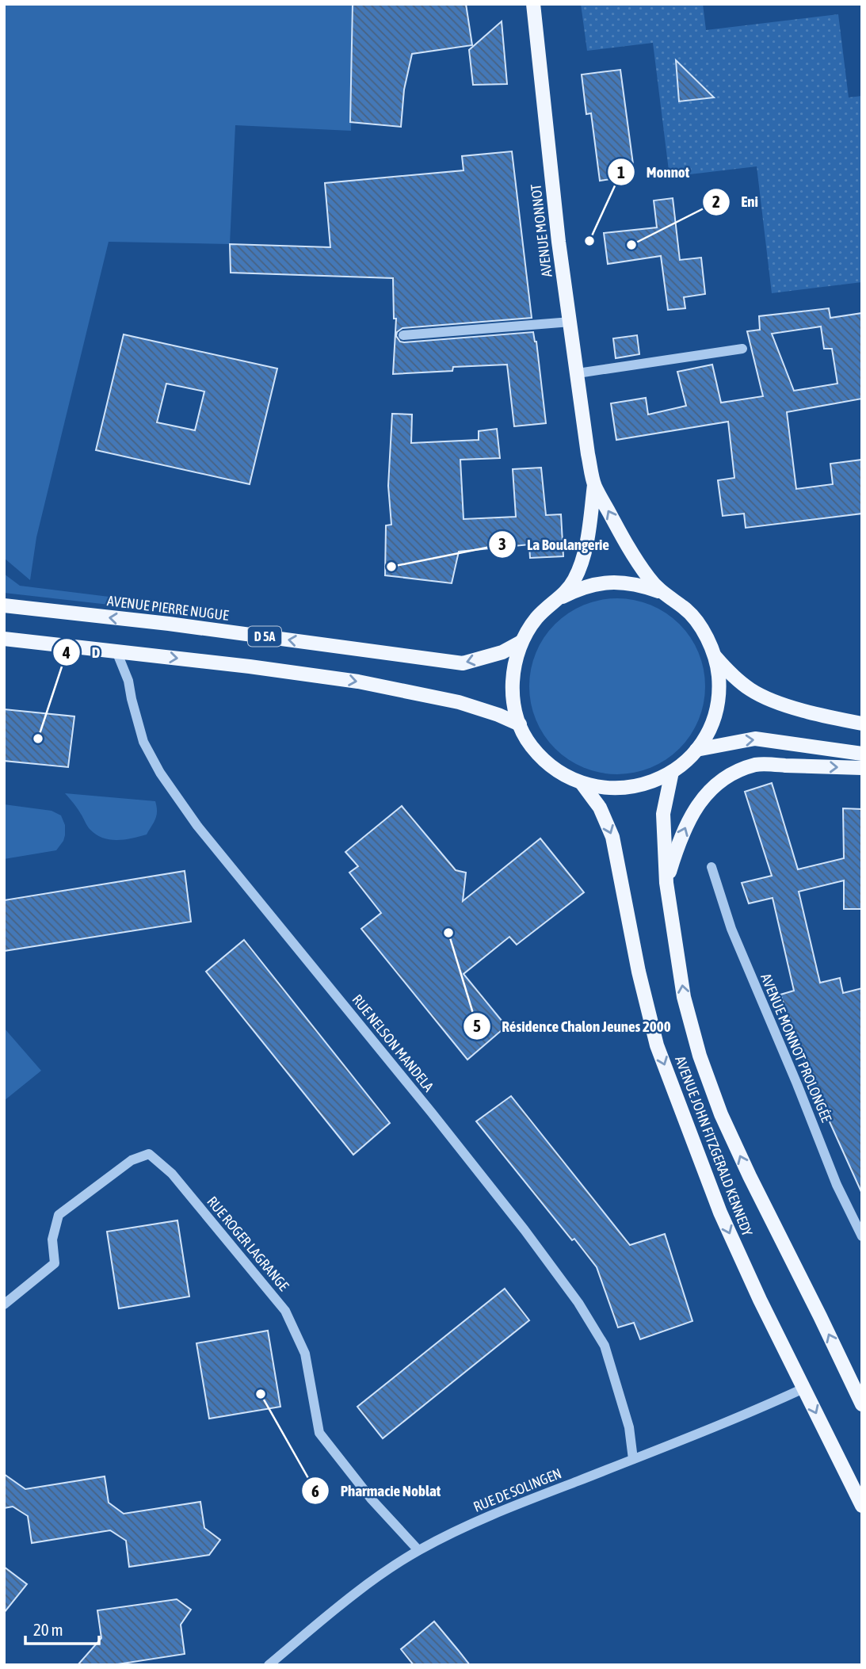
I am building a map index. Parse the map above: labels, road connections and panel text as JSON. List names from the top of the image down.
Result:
{
  "streets": {
    "main road": [
      "AVENUE MONNOT",
      "AVENUE PIERRE NUGUE",
      "D 5A",
      "AVENUE JOHN FITZGERALD KENNEDY"
    ],
    "street": [
      "RUE NELSON MANDELA",
      "AVENUE MONNOT PROLONGÉE",
      "RUE ROGER LAGRANGE",
      "RUE DE SOLINGEN"
    ]
  },
  "crossings": [
    ["D 5A", "RUE NELSON MANDELA"],
    ["RUE NELSON MANDELA", "RUE DE SOLINGEN"],
    ["AVENUE JOHN FITZGERALD KENNEDY", "RUE DE SOLINGEN"],
    ["RUE ROGER LAGRANGE", "RUE DE SOLINGEN"]
  ],
  "places": [
    "Monnot",
    "Eni",
    "La Boulangerie",
    "D",
    "Résidence Chalon Jeunes 2000",
    "Pharmacie Noblat"
  ],
  "scale_bar": "20 m"
}
